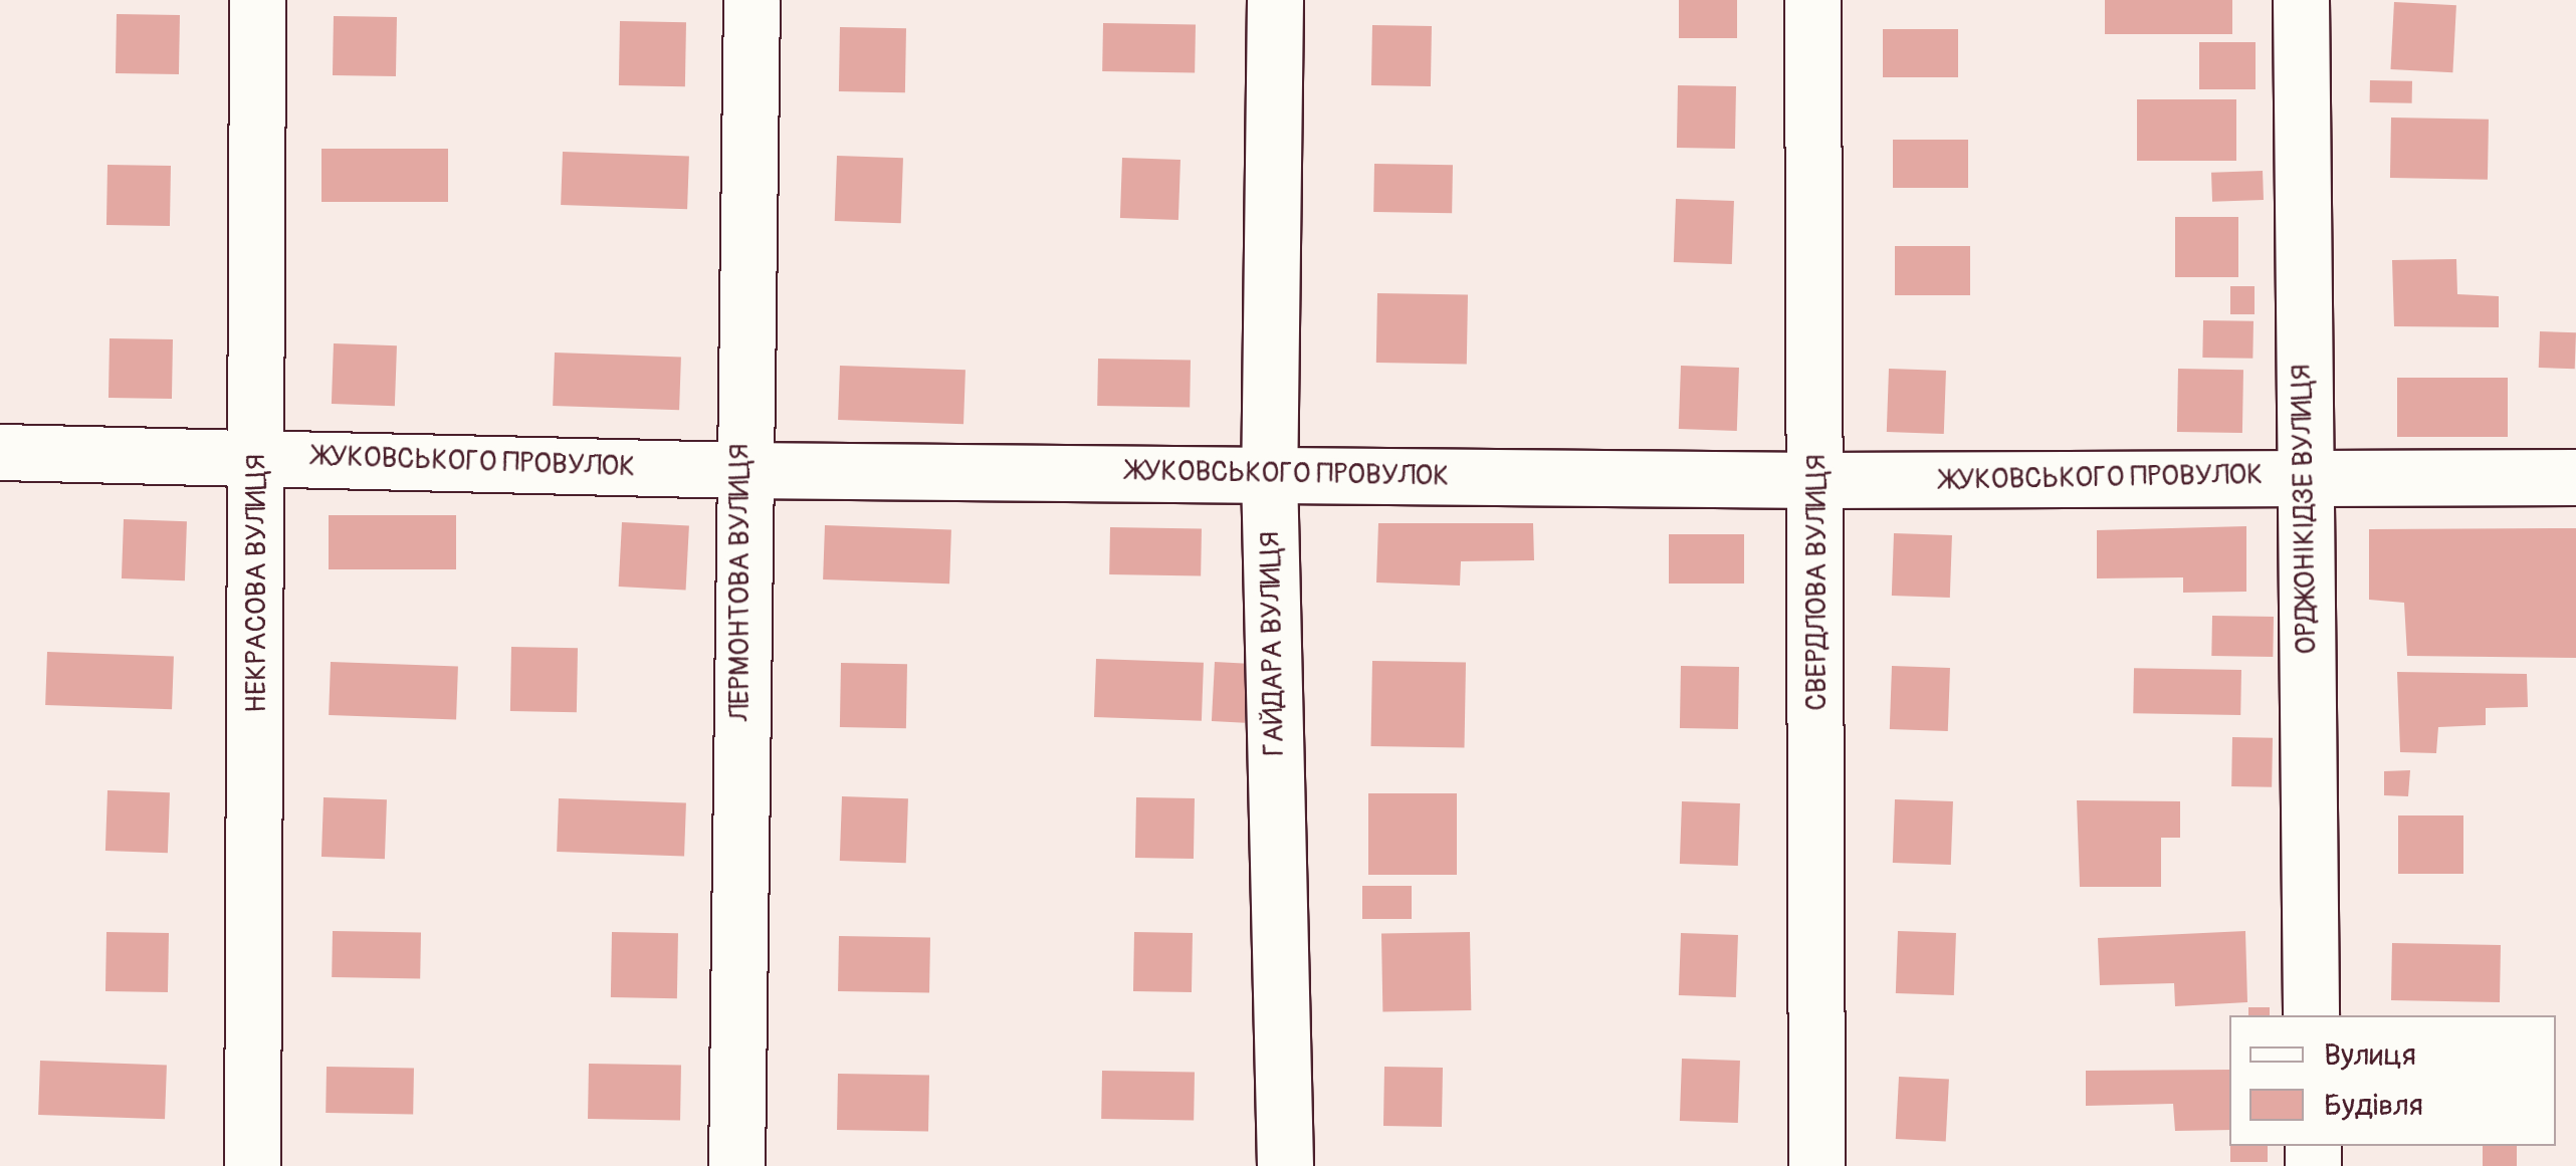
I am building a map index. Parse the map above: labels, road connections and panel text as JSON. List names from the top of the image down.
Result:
{
  "streets": {
    "street": [
      "ЖУКОВСЬКОГО ПРОВУЛОК",
      "ОРДЖОНІКІДЗЕ ВУЛИЦЯ",
      "ЛЕРМОНТОВА ВУЛИЦЯ",
      "СВЕРДЛОВА ВУЛИЦЯ",
      "НЕКРАСОВА ВУЛИЦЯ",
      "ГАЙДАРА ВУЛИЦЯ"
    ]
  },
  "crossings": [
    ["ЖУКОВСЬКОГО ПРОВУЛОК", "ОРДЖОНІКІДЗЕ ВУЛИЦЯ"],
    ["ЖУКОВСЬКОГО ПРОВУЛОК", "ЛЕРМОНТОВА ВУЛИЦЯ"],
    ["ЖУКОВСЬКОГО ПРОВУЛОК", "СВЕРДЛОВА ВУЛИЦЯ"],
    ["ЖУКОВСЬКОГО ПРОВУЛОК", "НЕКРАСОВА ВУЛИЦЯ"],
    ["ЖУКОВСЬКОГО ПРОВУЛОК", "ГАЙДАРА ВУЛИЦЯ"]
  ],
  "legend": ["Вулиця", "Будівля"]
}
